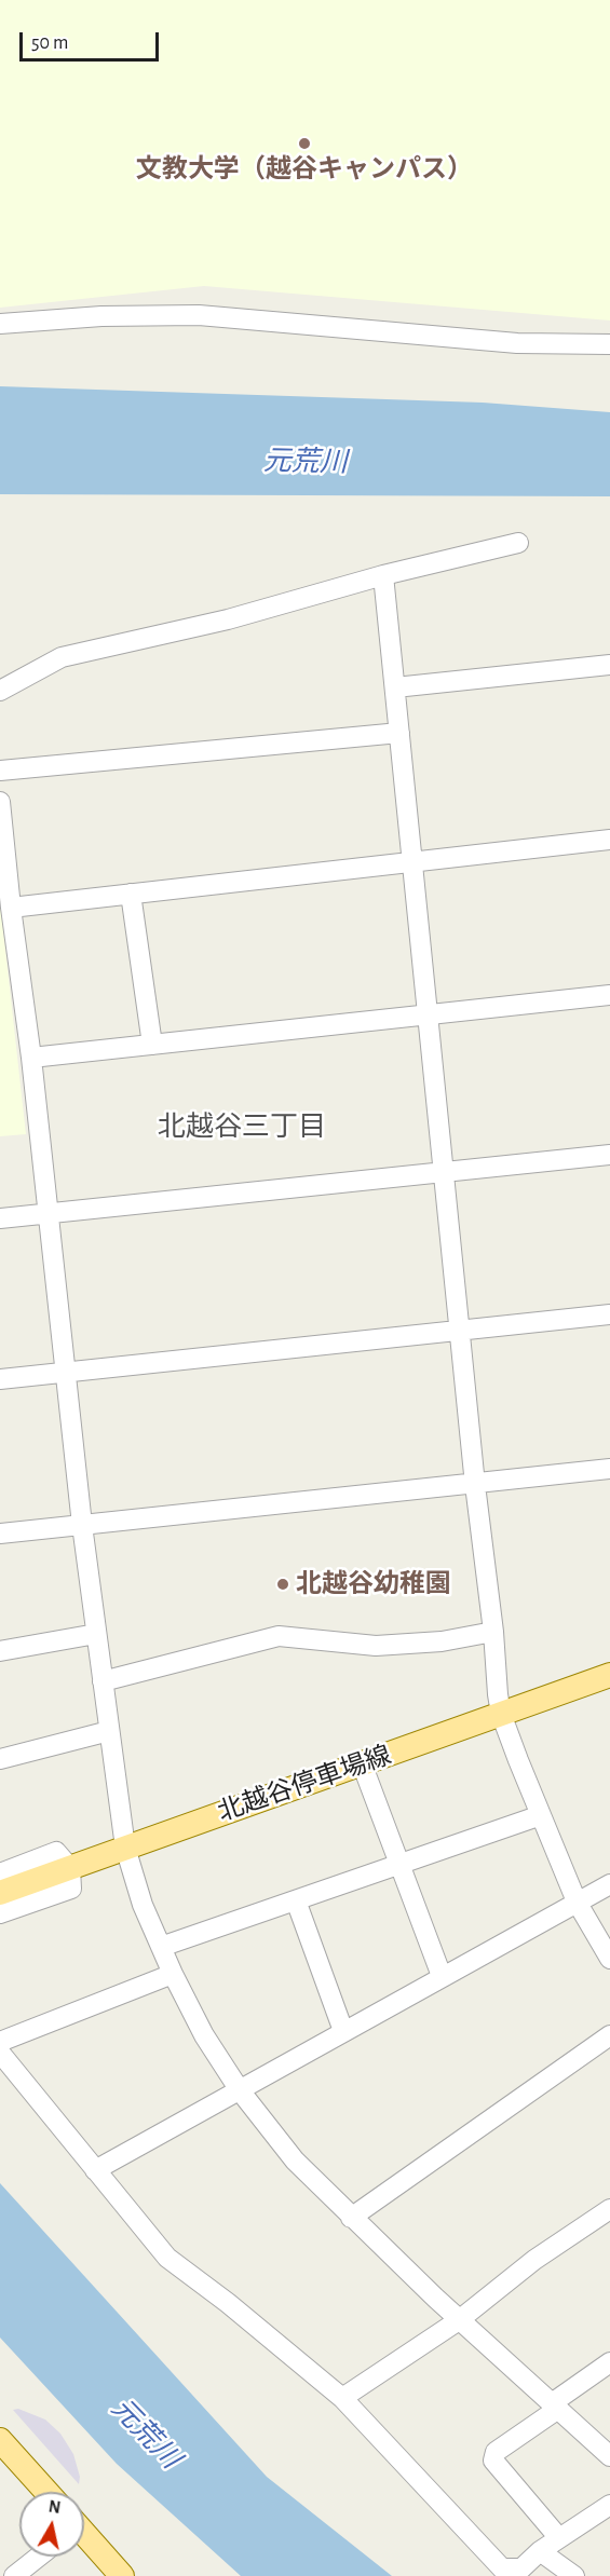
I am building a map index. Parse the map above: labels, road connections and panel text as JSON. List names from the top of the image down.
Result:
{
  "streets": {
    "main road": ["北越谷停車場線"]
  },
  "districts": ["北越谷三丁目"],
  "water": ["元荒川"],
  "places": ["文教大学（越谷キャンパス）", "北越谷幼稚園"],
  "scale_bar": "50 m",
  "north": "top"
}
